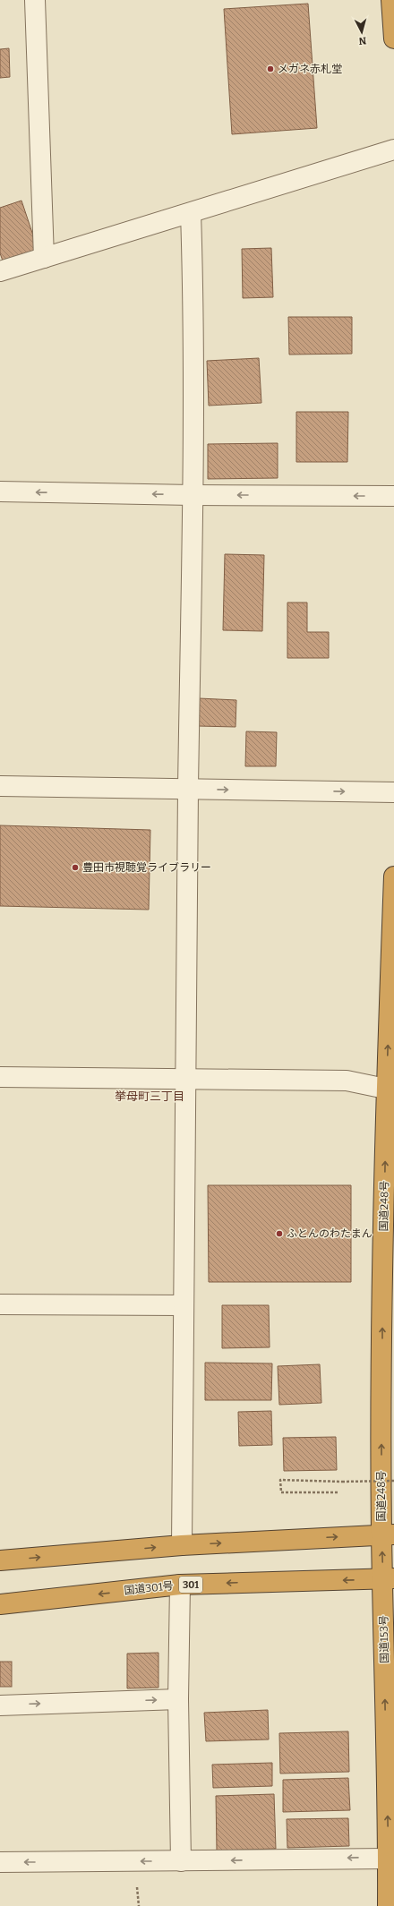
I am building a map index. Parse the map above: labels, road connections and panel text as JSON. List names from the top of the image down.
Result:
{
  "streets": {
    "highway": [
      "国道248号",
      "301",
      "国道301号",
      "国道153号"
    ]
  },
  "crossings": [
    ["国道248号", "国道153号"],
    ["国道301号", "国道153号"]
  ],
  "one_way": ["国道248号", "国道153号"],
  "districts": ["挙母町三丁目"],
  "places": ["メガネ赤札堂", "豊田市視聴覚ライブラリー", "ふとんのわたまん"],
  "north": "bottom"
}
